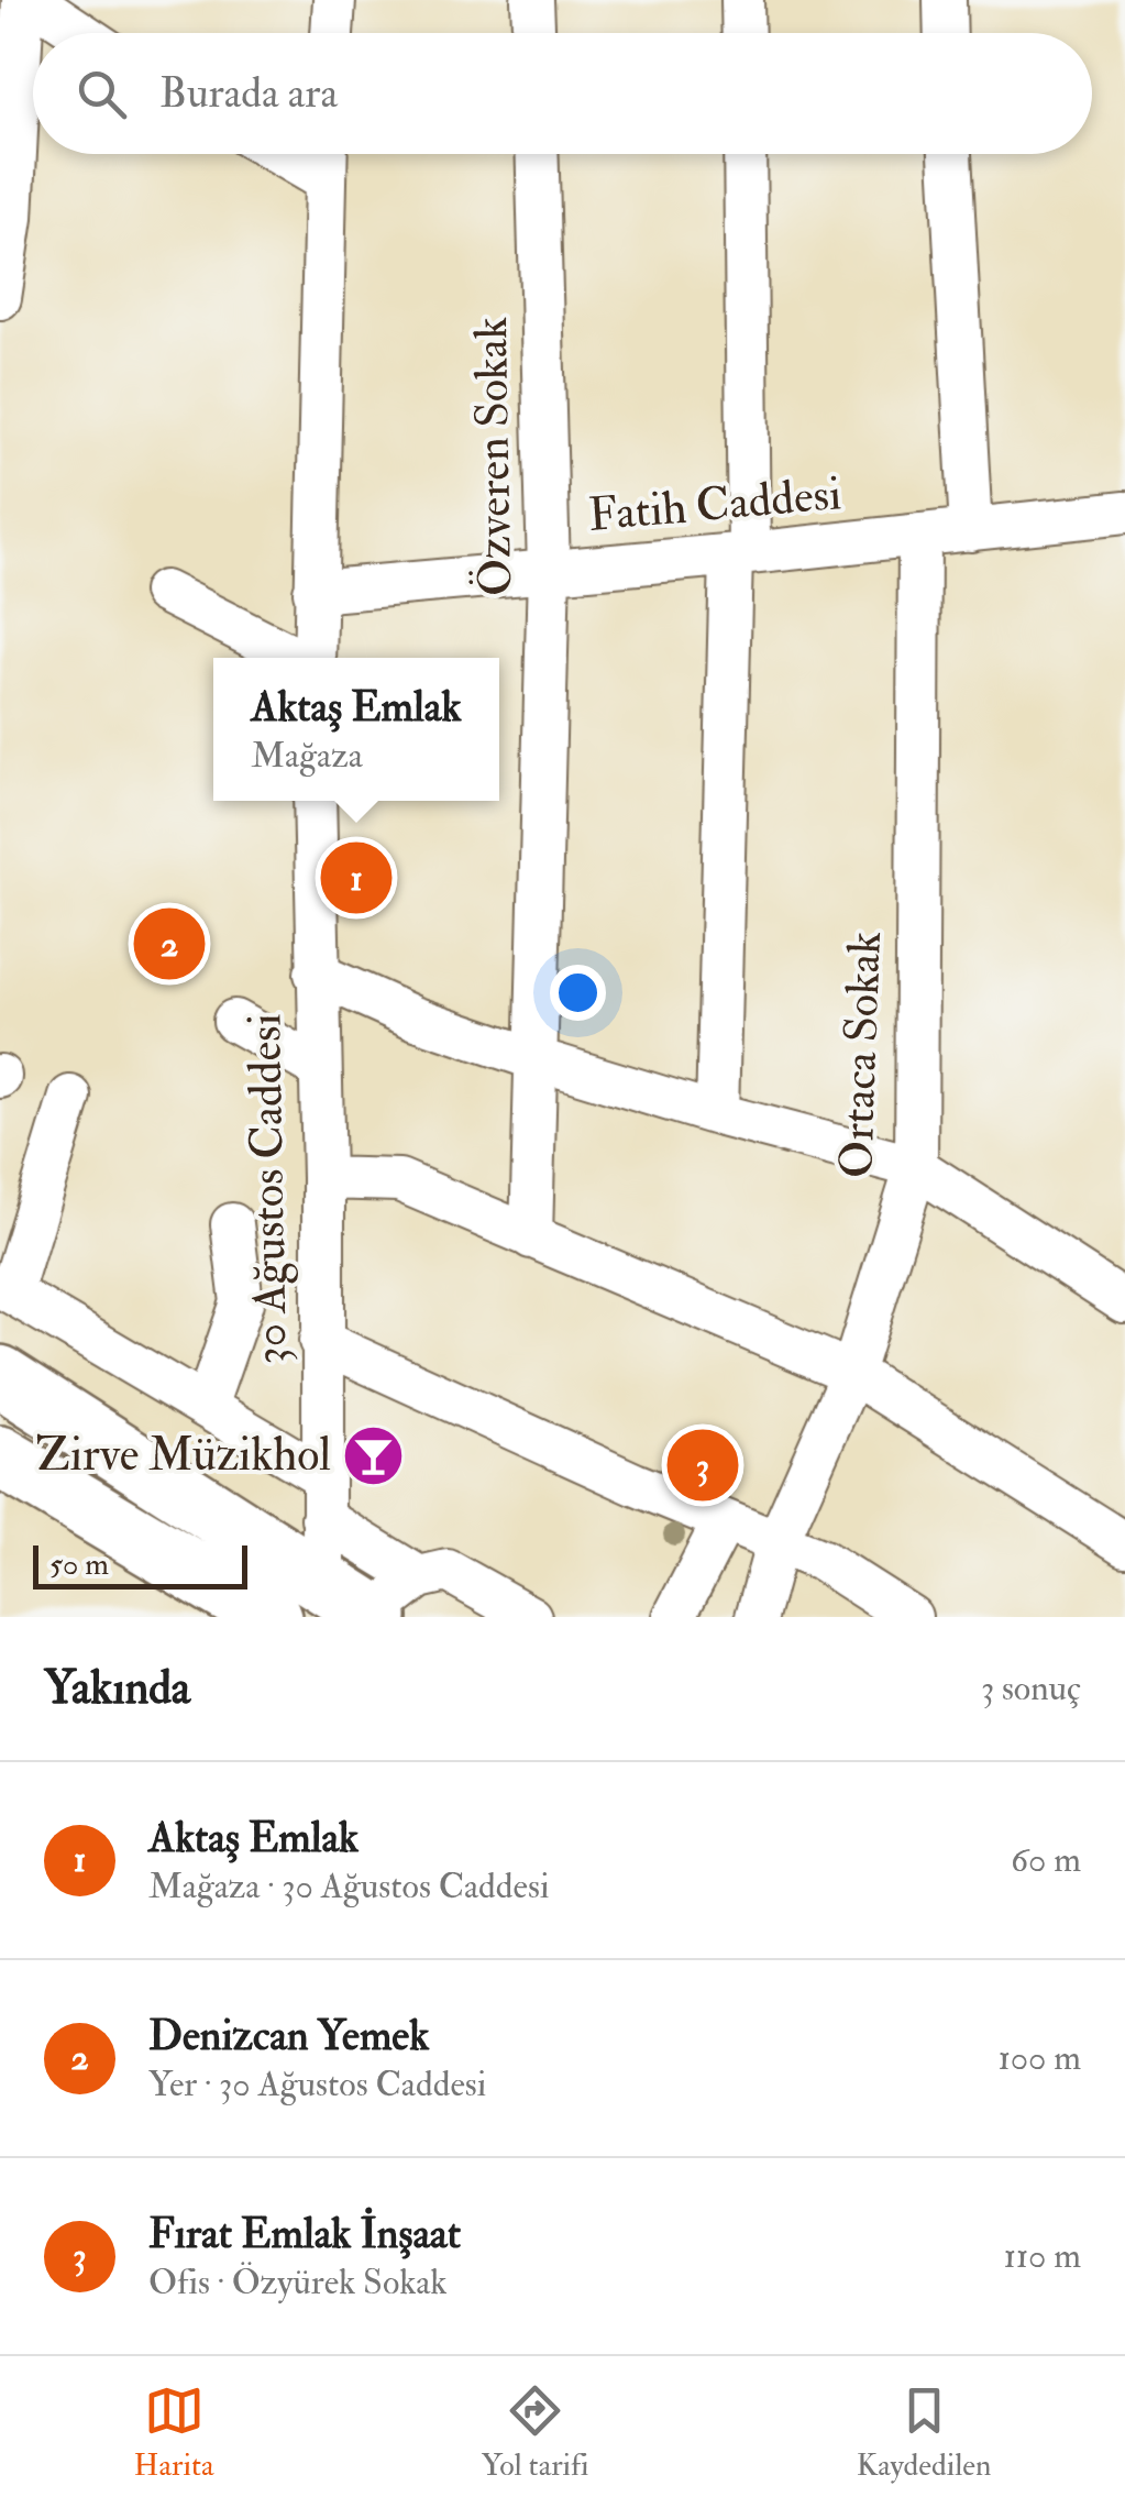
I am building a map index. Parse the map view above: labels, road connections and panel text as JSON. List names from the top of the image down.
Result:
{
  "streets": {
    "street": [
      "Özveren Sokak",
      "Fatih Caddesi",
      "Ortaca Sokak",
      "30 Ağustos Caddesi"
    ]
  },
  "crossings": [
    ["Özveren Sokak", "Fatih Caddesi"],
    ["Fatih Caddesi", "Ortaca Sokak"]
  ],
  "places": {
    "bar": ["Zirve Müzikhol"]
  },
  "scale_bar": "50 m",
  "page": {
    "search": "Burada ara",
    "popup": ["Aktaş Emlak", "Mağaza"],
    "pins": ["1", "2", "3"],
    "scale": "50 m",
    "heading": ["Yakında", "3 sonuç"],
    "list": [
      {
        "mark": "1",
        "name": "Aktaş Emlak",
        "note": "Mağaza · 30 Ağustos Caddesi",
        "value": "60 m"
      },
      {
        "mark": "2",
        "name": "Denizcan Yemek",
        "note": "Yer · 30 Ağustos Caddesi",
        "value": "100 m"
      },
      {
        "mark": "3",
        "name": "Fırat Emlak İnşaat",
        "note": "Ofis · Özyürek Sokak",
        "value": "110 m"
      }
    ],
    "nav": ["Harita", "Yol tarifi", "Kaydedilen"]
  }
}
